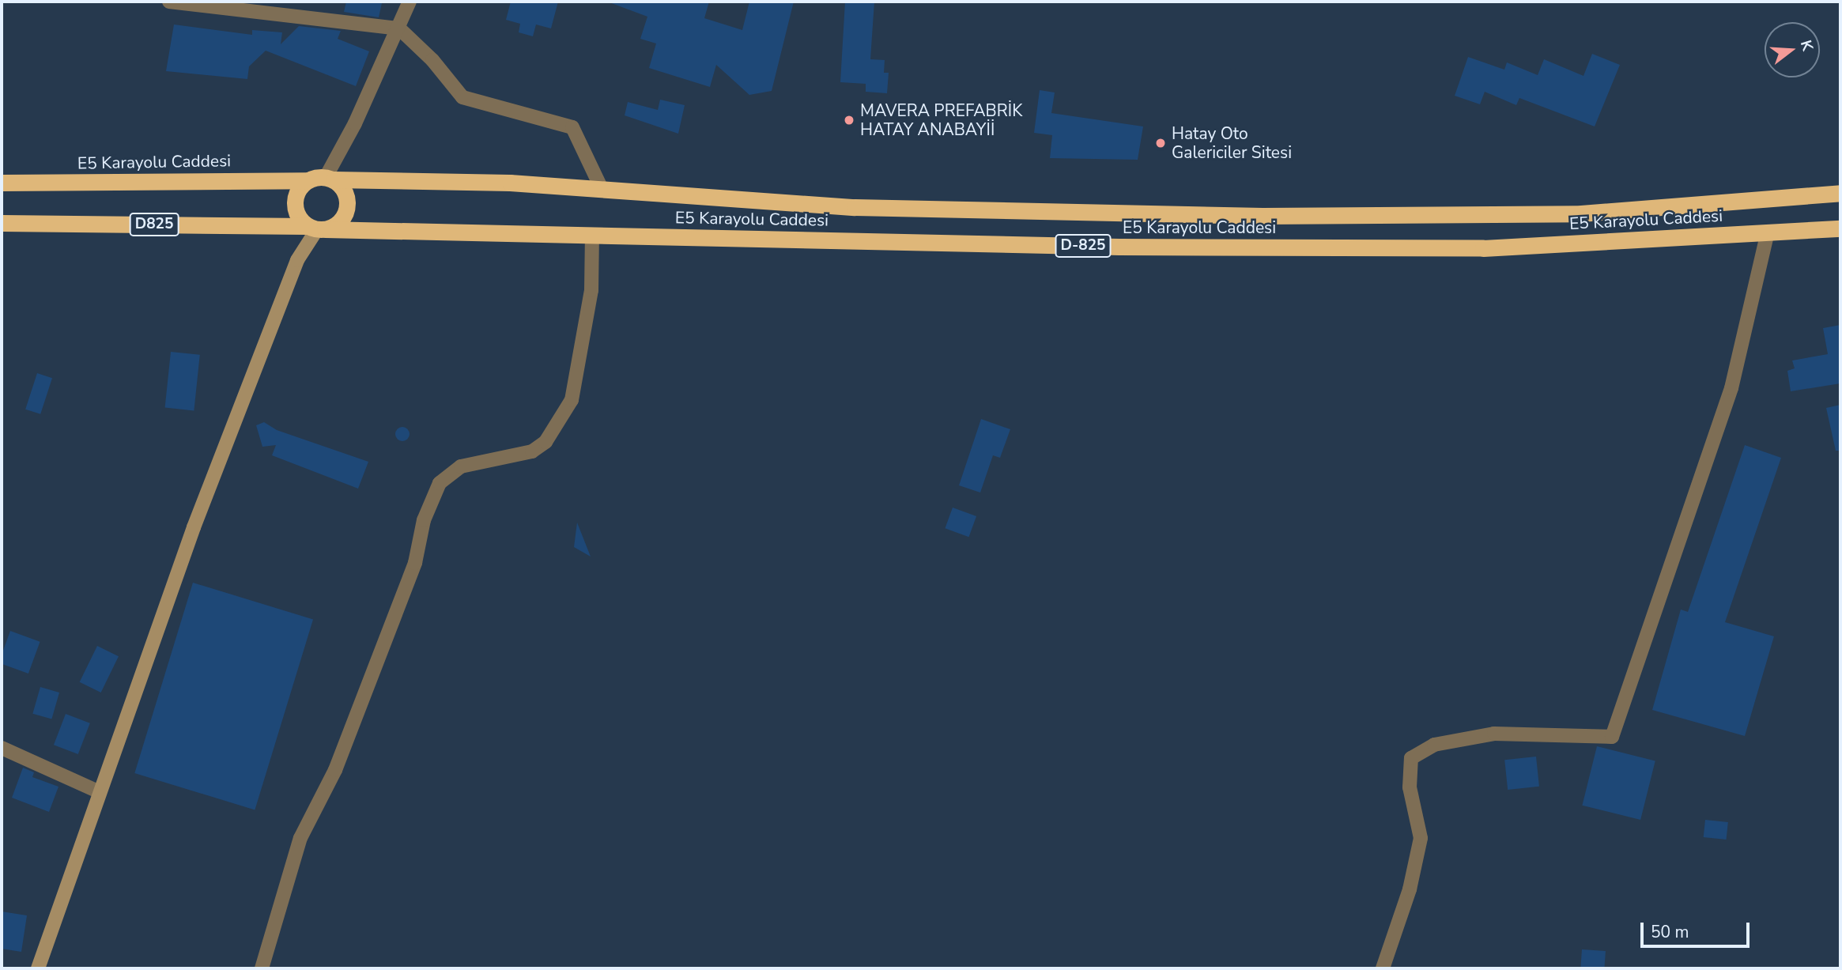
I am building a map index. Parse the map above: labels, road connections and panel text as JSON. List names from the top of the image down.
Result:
{
  "streets": {
    "highway": ["E5 Karayolu Caddesi", "D825", "D-825"]
  },
  "places": ["MAVERA PREFABRİK HATAY ANABAYİİ", "Hatay Oto Galericiler Sitesi"],
  "scale_bar": "50 m",
  "north": "right"
}
